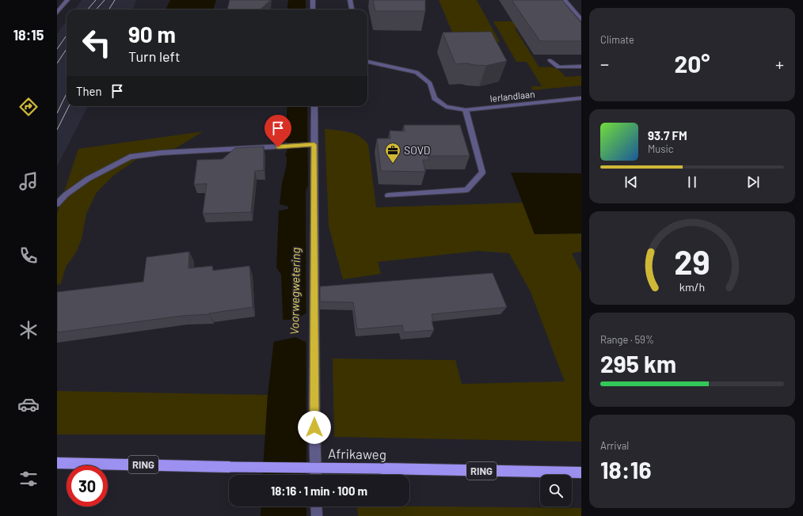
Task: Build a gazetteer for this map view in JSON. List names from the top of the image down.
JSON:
{
  "streets": {
    "main road": ["Afrikaweg", "RING"],
    "street": ["Ierlandlaan"]
  },
  "water": ["Voorwegwetering"],
  "places": {
    "office": ["SOVD"]
  },
  "page": {
    "tabs": "18:15",
    "tile": [
      "Climate",
      ["Range · 59%", "295 km"],
      ["Arrival", "18:16"]
    ],
    "turn": ["90 m", "Turn left"],
    "heat": ["−", "20°", "+"],
    "then": "Then",
    "song": ["93.7 FM", "Music"],
    "limit": "30",
    "trip": "18:16 · 1 min · 100 m",
    "gauge": ["29", "km/h"]
  }
}
